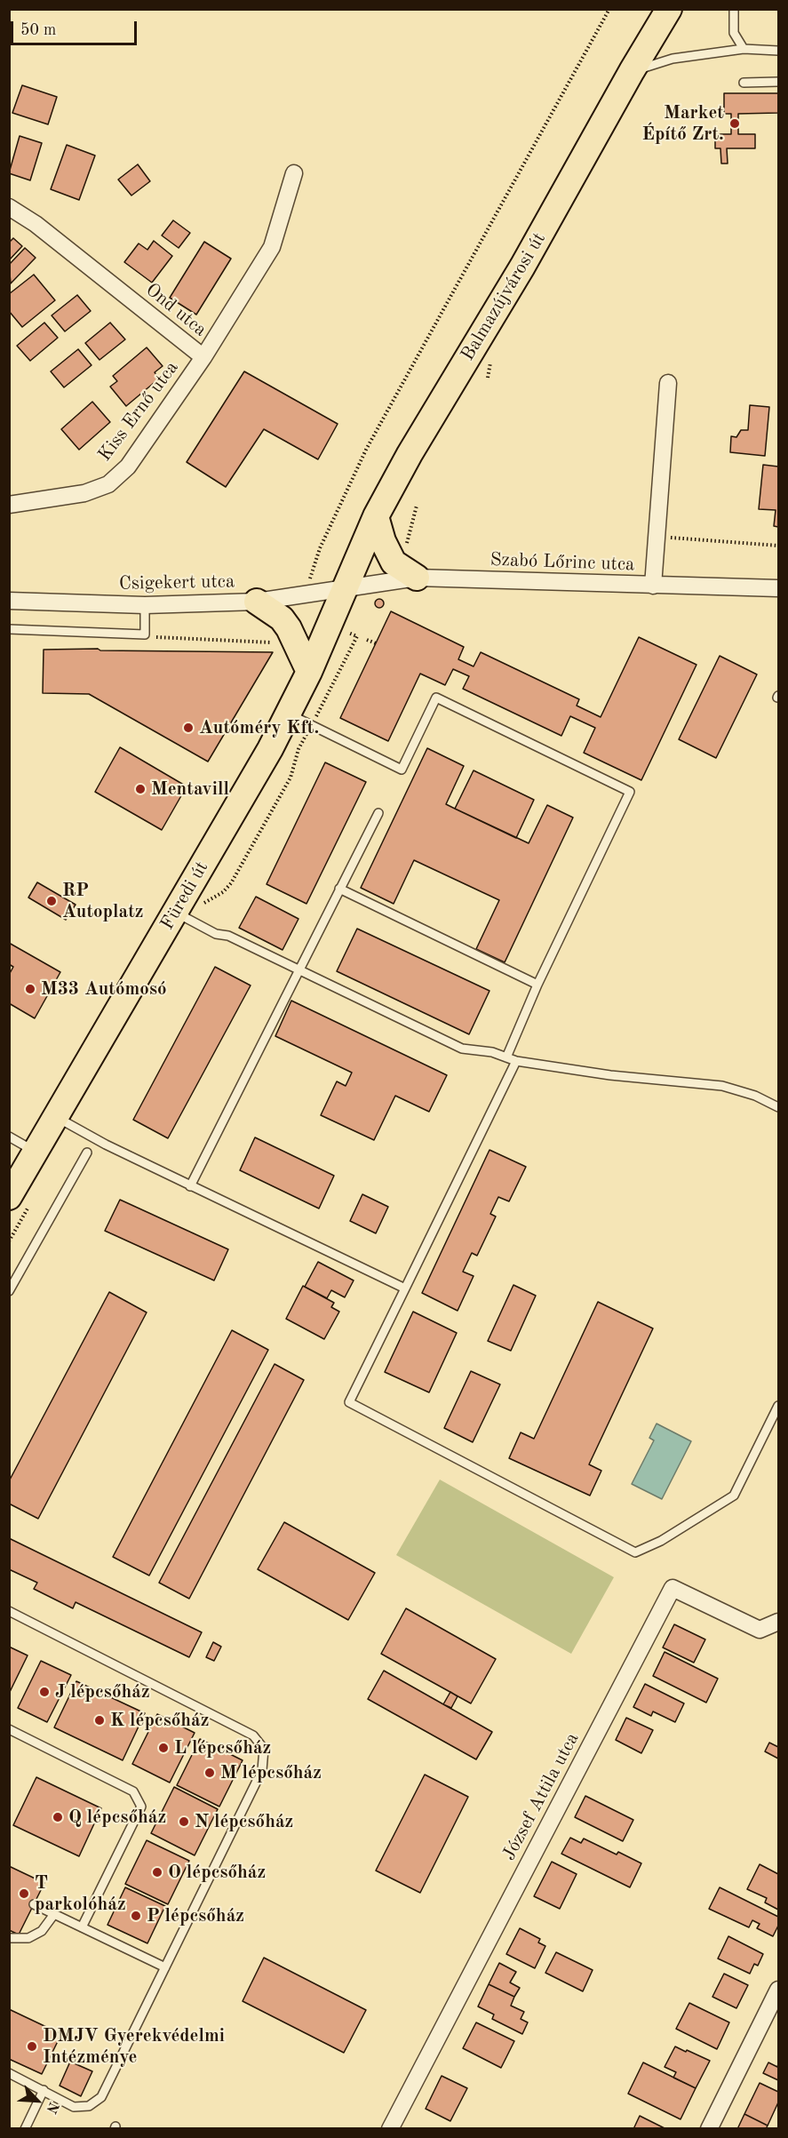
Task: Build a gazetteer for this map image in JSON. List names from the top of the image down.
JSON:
{
  "streets": {
    "main road": ["Balmazújvárosi út", "Füredi út"],
    "street": [
      "Ond utca",
      "Kiss Ernő utca",
      "Szabó Lőrinc utca",
      "Csigekert utca",
      "József Attila utca"
    ]
  },
  "crossings": [
    ["Balmazújvárosi út", "Szabó Lőrinc utca"],
    ["Balmazújvárosi út", "Csigekert utca"],
    ["Balmazújvárosi út", "Füredi út"],
    ["Ond utca", "Kiss Ernő utca"],
    ["Szabó Lőrinc utca", "Csigekert utca"],
    ["Szabó Lőrinc utca", "Füredi út"],
    ["Csigekert utca", "Füredi út"]
  ],
  "places": [
    "Market Építő Zrt.",
    "Autóméry Kft.",
    "Mentavill",
    "RP Autoplatz",
    "M33 Autómosó",
    "J lépcsőház",
    "K lépcsőház",
    "L lépcsőház",
    "M lépcsőház",
    "Q lépcsőház",
    "N lépcsőház",
    "O lépcsőház",
    "T parkolóház",
    "P lépcsőház",
    "DMJV Gyerekvédelmi Intézménye"
  ],
  "scale_bar": "50 m",
  "north": "bottom right"
}
